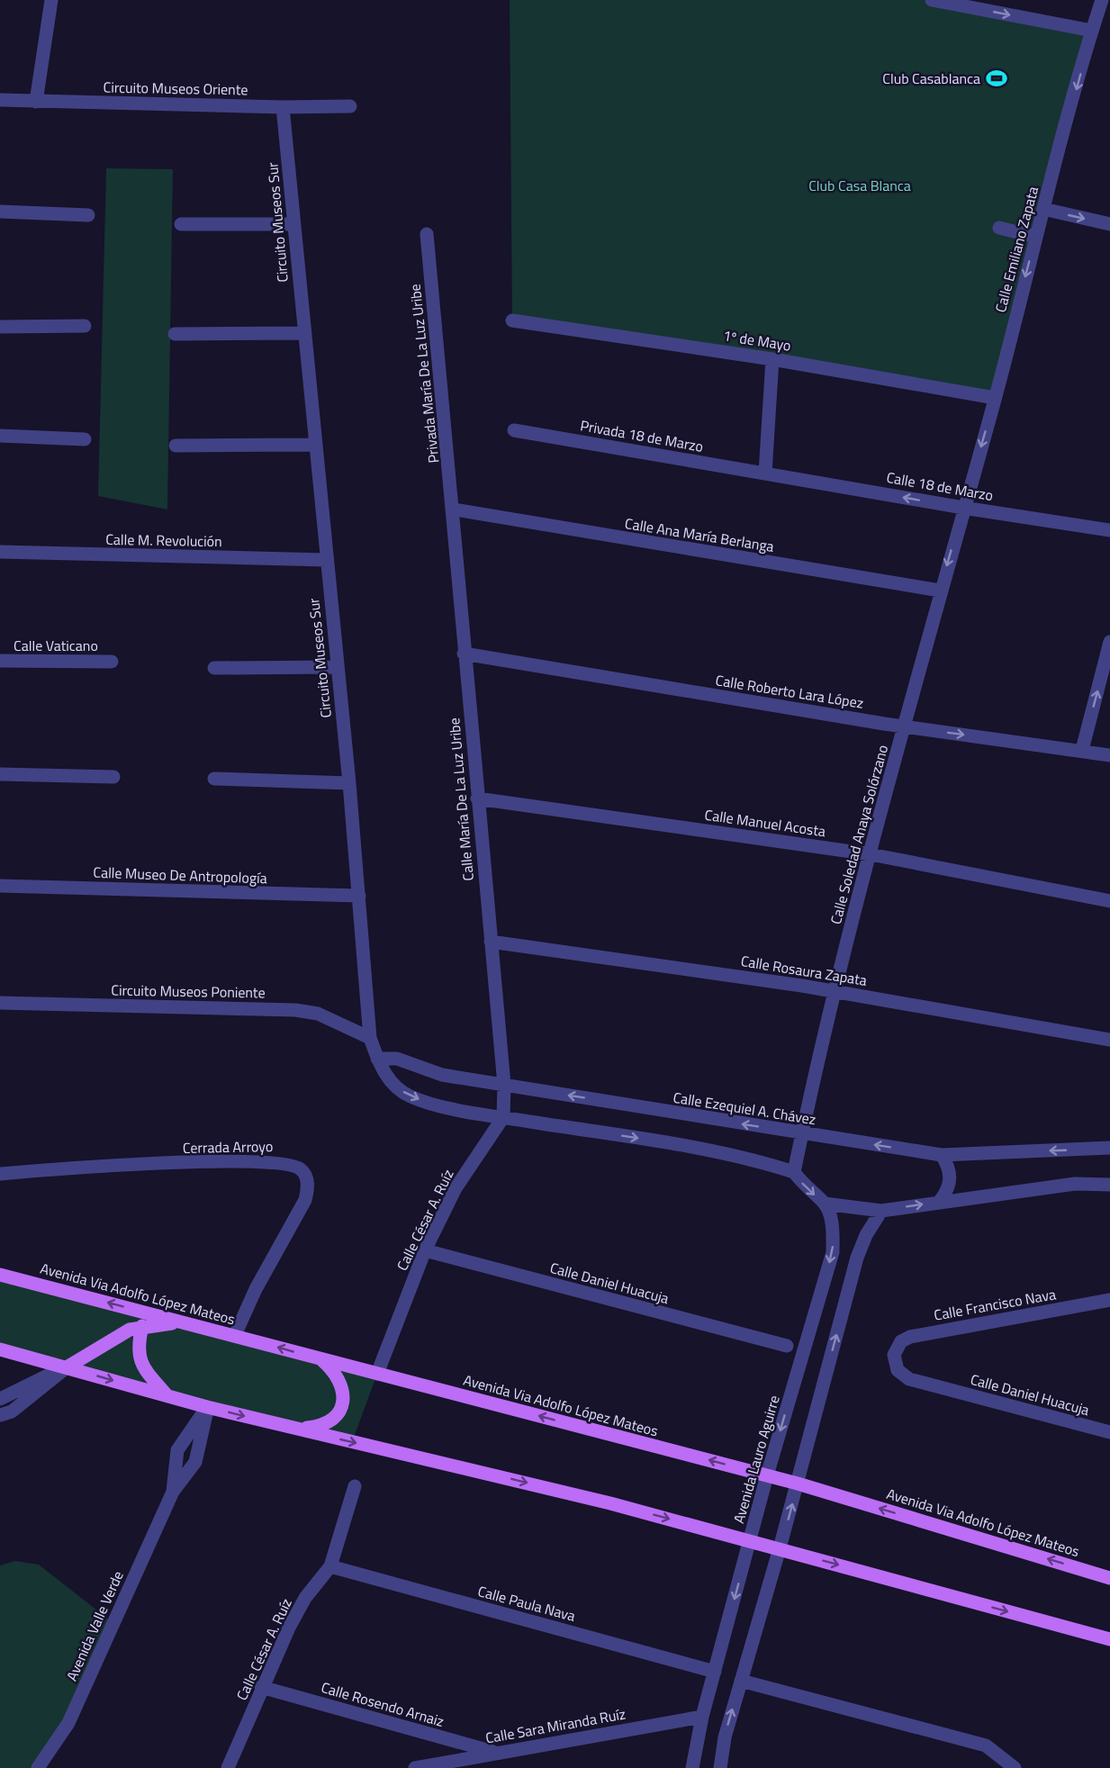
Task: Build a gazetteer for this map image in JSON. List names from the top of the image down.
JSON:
{
  "streets": {
    "main road": ["Avenida Via Adolfo López Mateos"],
    "street": [
      "Circuito Museos Oriente",
      "Circuito Museos Sur",
      "Calle Emiliano Zapata",
      "1º de Mayo",
      "Privada María De La Luz Uribe",
      "Privada 18 de Marzo",
      "Calle 18 de Marzo",
      "Calle Ana María Berlanga",
      "Calle M. Revolución",
      "Calle Vaticano",
      "Calle Roberto Lara López",
      "Calle María De La Luz Uribe",
      "Calle Manuel Acosta",
      "Calle Soledad Anaya Solórzano",
      "Calle Museo De Antropología",
      "Calle Rosaura Zapata",
      "Circuito Museos Poniente",
      "Calle Ezequiel A. Chávez",
      "Cerrada Arroyo",
      "Calle César A. Ruíz",
      "Calle Daniel Huacuja",
      "Calle Francisco Nava",
      "Avenida Lauro Aguirre",
      "Calle Paula Nava",
      "Avenida Valle Verde",
      "Calle Rosendo Arnaiz",
      "Calle Sara Miranda Ruíz"
    ]
  },
  "crossings": [
    ["Circuito Museos Oriente", "Circuito Museos Sur"],
    ["Circuito Museos Sur", "Calle M. Revolución"],
    ["Circuito Museos Sur", "Calle Museo De Antropología"],
    ["Circuito Museos Sur", "Circuito Museos Poniente"],
    ["Circuito Museos Sur", "Calle Ezequiel A. Chávez"],
    ["Circuito Museos Sur", "Calle César A. Ruíz"],
    ["Calle Emiliano Zapata", "1º de Mayo"],
    ["Calle Emiliano Zapata", "Calle 18 de Marzo"],
    ["Calle Emiliano Zapata", "Calle Soledad Anaya Solórzano"],
    ["Privada María De La Luz Uribe", "Calle Ana María Berlanga"],
    ["Privada María De La Luz Uribe", "Calle María De La Luz Uribe"],
    ["Privada 18 de Marzo", "Calle 18 de Marzo"],
    ["Calle 18 de Marzo", "Calle Soledad Anaya Solórzano"],
    ["Calle Ana María Berlanga", "Calle María De La Luz Uribe"],
    ["Calle Ana María Berlanga", "Calle Soledad Anaya Solórzano"],
    ["Calle Roberto Lara López", "Calle María De La Luz Uribe"],
    ["Calle Roberto Lara López", "Calle Soledad Anaya Solórzano"],
    ["Calle María De La Luz Uribe", "Calle Manuel Acosta"],
    ["Calle María De La Luz Uribe", "Calle Rosaura Zapata"],
    ["Calle María De La Luz Uribe", "Calle Ezequiel A. Chávez"],
    ["Calle Manuel Acosta", "Calle Soledad Anaya Solórzano"],
    ["Calle Soledad Anaya Solórzano", "Calle Rosaura Zapata"],
    ["Calle Soledad Anaya Solórzano", "Calle Ezequiel A. Chávez"],
    ["Cerrada Arroyo", "Avenida Via Adolfo López Mateos"],
    ["Calle César A. Ruíz", "Calle Daniel Huacuja"],
    ["Calle César A. Ruíz", "Avenida Via Adolfo López Mateos"],
    ["Calle César A. Ruíz", "Calle Paula Nava"],
    ["Calle César A. Ruíz", "Calle Rosendo Arnaiz"],
    ["Calle Daniel Huacuja", "Calle Francisco Nava"],
    ["Avenida Via Adolfo López Mateos", "Avenida Lauro Aguirre"],
    ["Avenida Lauro Aguirre", "Calle Paula Nava"],
    ["Avenida Lauro Aguirre", "Calle Sara Miranda Ruíz"],
    ["Calle Rosendo Arnaiz", "Calle Sara Miranda Ruíz"]
  ],
  "one_way": ["Calle Emiliano Zapata", "Calle 18 de Marzo"],
  "parks": ["Club Casa Blanca"],
  "places": {
    "sports": ["Club Casablanca"]
  }
}
